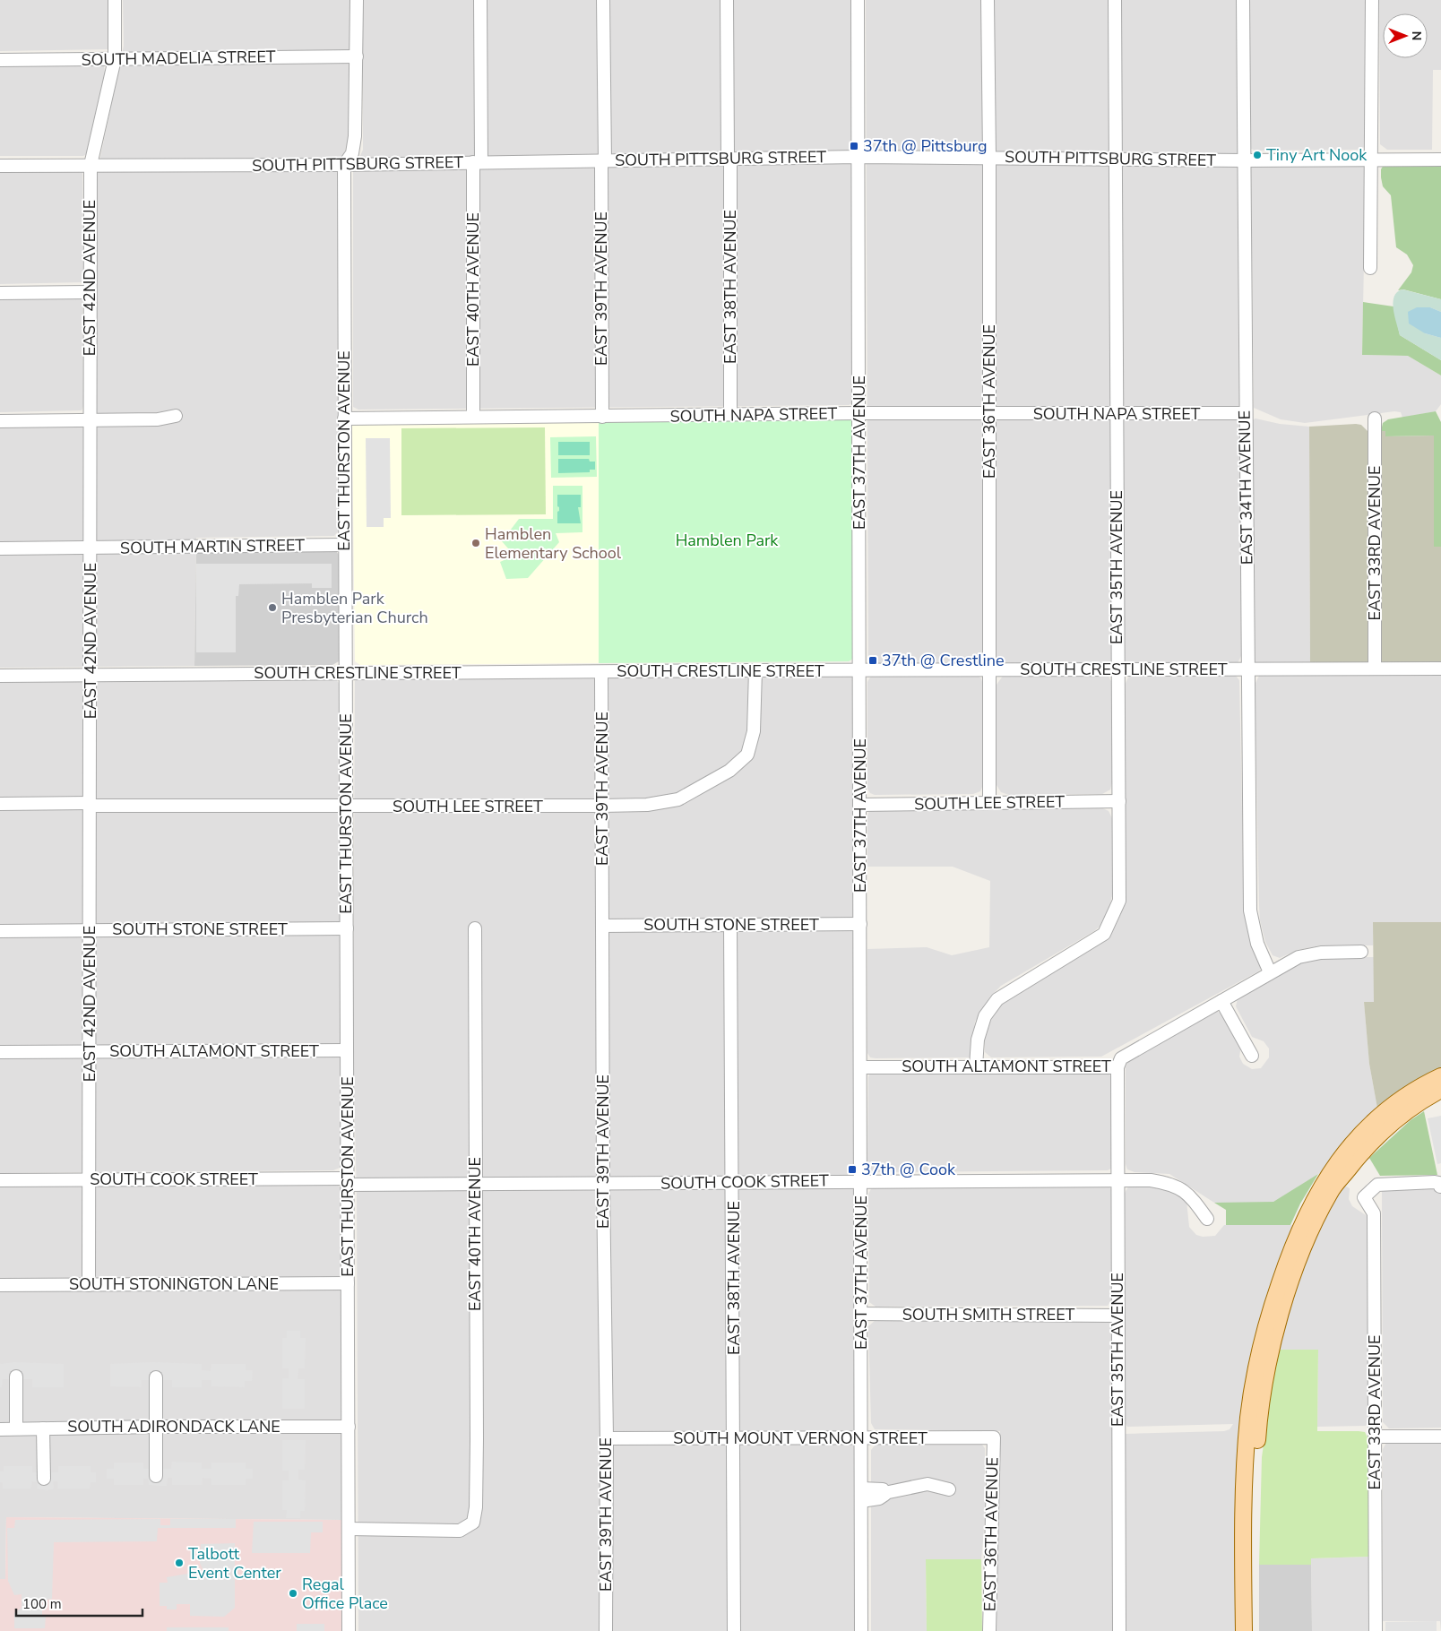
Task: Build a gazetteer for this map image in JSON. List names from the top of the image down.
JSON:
{
  "streets": {
    "street": [
      "SOUTH MADELIA STREET",
      "SOUTH PITTSBURG STREET",
      "EAST 42ND AVENUE",
      "EAST 38TH AVENUE",
      "EAST 39TH AVENUE",
      "EAST 40TH AVENUE",
      "EAST 36TH AVENUE",
      "SOUTH NAPA STREET",
      "EAST THURSTON AVENUE",
      "EAST 37TH AVENUE",
      "EAST 34TH AVENUE",
      "EAST 33RD AVENUE",
      "SOUTH MARTIN STREET",
      "EAST 35TH AVENUE",
      "SOUTH CRESTLINE STREET",
      "SOUTH LEE STREET",
      "SOUTH STONE STREET",
      "SOUTH ALTAMONT STREET",
      "SOUTH COOK STREET",
      "SOUTH STONINGTON LANE",
      "SOUTH SMITH STREET",
      "SOUTH ADIRONDACK LANE",
      "SOUTH MOUNT VERNON STREET"
    ]
  },
  "crossings": [
    ["SOUTH MADELIA STREET", "EAST 42ND AVENUE"],
    ["SOUTH MADELIA STREET", "EAST THURSTON AVENUE"],
    ["SOUTH PITTSBURG STREET", "EAST 42ND AVENUE"],
    ["SOUTH PITTSBURG STREET", "EAST 38TH AVENUE"],
    ["SOUTH PITTSBURG STREET", "EAST 39TH AVENUE"],
    ["SOUTH PITTSBURG STREET", "EAST 40TH AVENUE"],
    ["SOUTH PITTSBURG STREET", "EAST 36TH AVENUE"],
    ["SOUTH PITTSBURG STREET", "EAST THURSTON AVENUE"],
    ["SOUTH PITTSBURG STREET", "EAST 37TH AVENUE"],
    ["SOUTH PITTSBURG STREET", "EAST 34TH AVENUE"],
    ["SOUTH PITTSBURG STREET", "EAST 35TH AVENUE"],
    ["EAST 42ND AVENUE", "SOUTH MARTIN STREET"],
    ["EAST 42ND AVENUE", "SOUTH CRESTLINE STREET"],
    ["EAST 42ND AVENUE", "SOUTH LEE STREET"],
    ["EAST 42ND AVENUE", "SOUTH STONE STREET"],
    ["EAST 42ND AVENUE", "SOUTH ALTAMONT STREET"],
    ["EAST 42ND AVENUE", "SOUTH COOK STREET"],
    ["EAST 42ND AVENUE", "SOUTH STONINGTON LANE"],
    ["EAST 38TH AVENUE", "SOUTH NAPA STREET"],
    ["EAST 38TH AVENUE", "SOUTH STONE STREET"],
    ["EAST 38TH AVENUE", "SOUTH COOK STREET"],
    ["EAST 38TH AVENUE", "SOUTH MOUNT VERNON STREET"],
    ["EAST 39TH AVENUE", "SOUTH NAPA STREET"],
    ["EAST 39TH AVENUE", "SOUTH CRESTLINE STREET"],
    ["EAST 39TH AVENUE", "SOUTH LEE STREET"],
    ["EAST 39TH AVENUE", "SOUTH STONE STREET"],
    ["EAST 39TH AVENUE", "SOUTH COOK STREET"],
    ["EAST 39TH AVENUE", "SOUTH MOUNT VERNON STREET"],
    ["EAST 40TH AVENUE", "SOUTH NAPA STREET"],
    ["EAST 40TH AVENUE", "EAST THURSTON AVENUE"],
    ["EAST 40TH AVENUE", "SOUTH COOK STREET"],
    ["EAST 36TH AVENUE", "SOUTH NAPA STREET"],
    ["EAST 36TH AVENUE", "SOUTH CRESTLINE STREET"],
    ["EAST 36TH AVENUE", "SOUTH LEE STREET"],
    ["EAST 36TH AVENUE", "SOUTH MOUNT VERNON STREET"],
    ["SOUTH NAPA STREET", "EAST THURSTON AVENUE"],
    ["SOUTH NAPA STREET", "EAST 37TH AVENUE"],
    ["SOUTH NAPA STREET", "EAST 34TH AVENUE"],
    ["SOUTH NAPA STREET", "EAST 35TH AVENUE"],
    ["EAST THURSTON AVENUE", "SOUTH MARTIN STREET"],
    ["EAST THURSTON AVENUE", "SOUTH CRESTLINE STREET"],
    ["EAST THURSTON AVENUE", "SOUTH LEE STREET"],
    ["EAST THURSTON AVENUE", "SOUTH STONE STREET"],
    ["EAST THURSTON AVENUE", "SOUTH ALTAMONT STREET"],
    ["EAST THURSTON AVENUE", "SOUTH COOK STREET"],
    ["EAST THURSTON AVENUE", "SOUTH STONINGTON LANE"],
    ["EAST THURSTON AVENUE", "SOUTH ADIRONDACK LANE"],
    ["EAST 37TH AVENUE", "SOUTH CRESTLINE STREET"],
    ["EAST 37TH AVENUE", "SOUTH LEE STREET"],
    ["EAST 37TH AVENUE", "SOUTH STONE STREET"],
    ["EAST 37TH AVENUE", "SOUTH ALTAMONT STREET"],
    ["EAST 37TH AVENUE", "SOUTH COOK STREET"],
    ["EAST 37TH AVENUE", "SOUTH SMITH STREET"],
    ["EAST 37TH AVENUE", "SOUTH MOUNT VERNON STREET"],
    ["EAST 34TH AVENUE", "SOUTH CRESTLINE STREET"],
    ["EAST 34TH AVENUE", "SOUTH ALTAMONT STREET"],
    ["EAST 33RD AVENUE", "SOUTH CRESTLINE STREET"],
    ["EAST 35TH AVENUE", "SOUTH CRESTLINE STREET"],
    ["EAST 35TH AVENUE", "SOUTH LEE STREET"],
    ["EAST 35TH AVENUE", "SOUTH ALTAMONT STREET"],
    ["EAST 35TH AVENUE", "SOUTH COOK STREET"],
    ["EAST 35TH AVENUE", "SOUTH SMITH STREET"],
    ["SOUTH CRESTLINE STREET", "SOUTH LEE STREET"]
  ],
  "parks": ["Hamblen Park"],
  "places": {
    "transit": ["37th @ Pittsburg", "37th @ Crestline", "37th @ Cook"],
    "other": [
      "Tiny Art Nook",
      "Hamblen Elementary School",
      "Hamblen Park Presbyterian Church",
      "Talbott Event Center",
      "Regal Office Place"
    ]
  },
  "scale_bar": "100 m",
  "north": "right"
}
